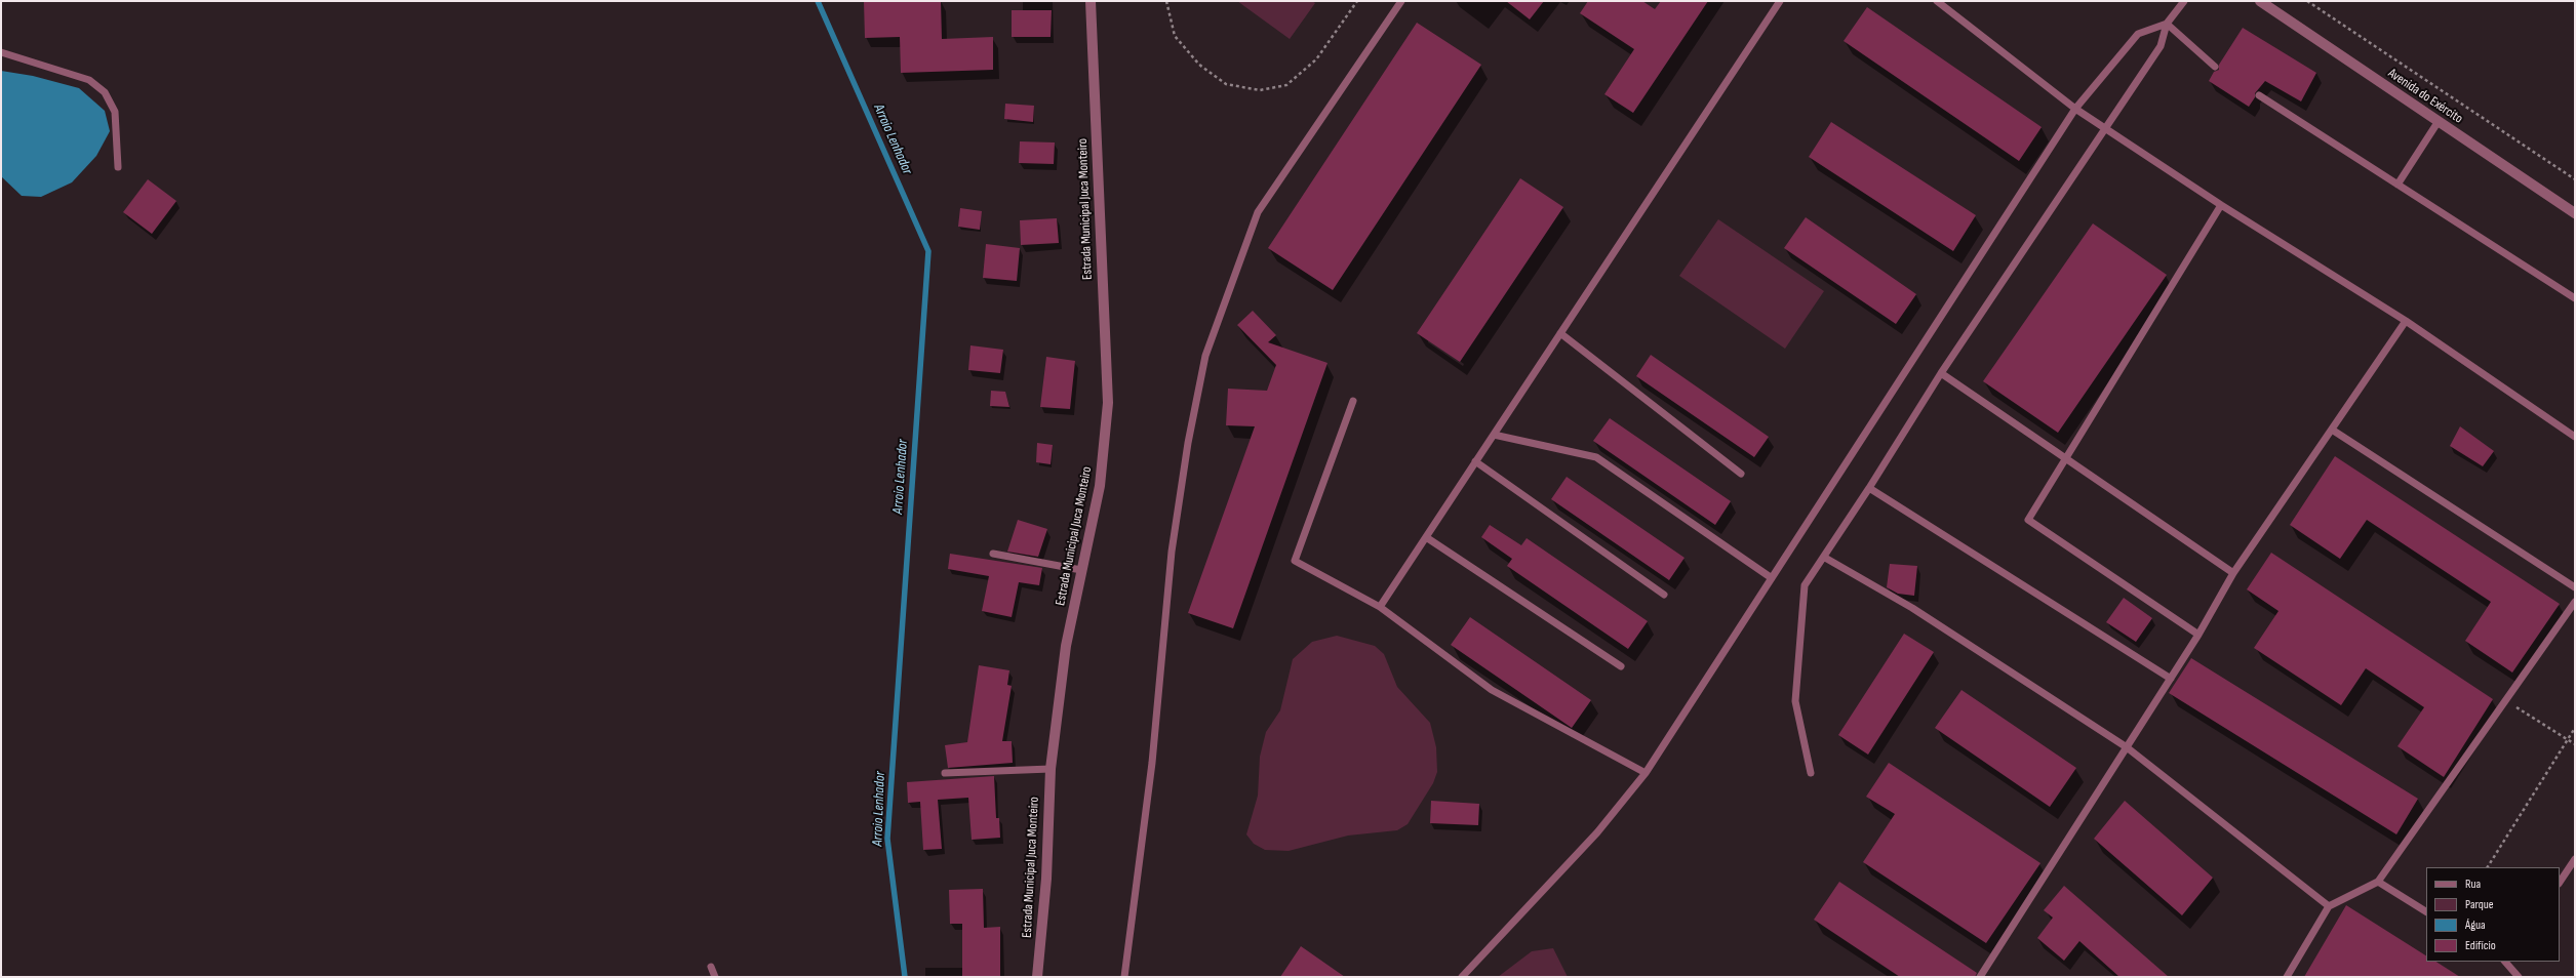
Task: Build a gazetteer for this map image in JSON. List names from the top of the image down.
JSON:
{
  "streets": {
    "street": ["Avenida do Exército", "Estrada Municipal Juca Monteiro"]
  },
  "water": ["Arroio Lenhador"],
  "legend": [
    "Rua",
    "Parque",
    "Água",
    "Edifício"
  ]
}
